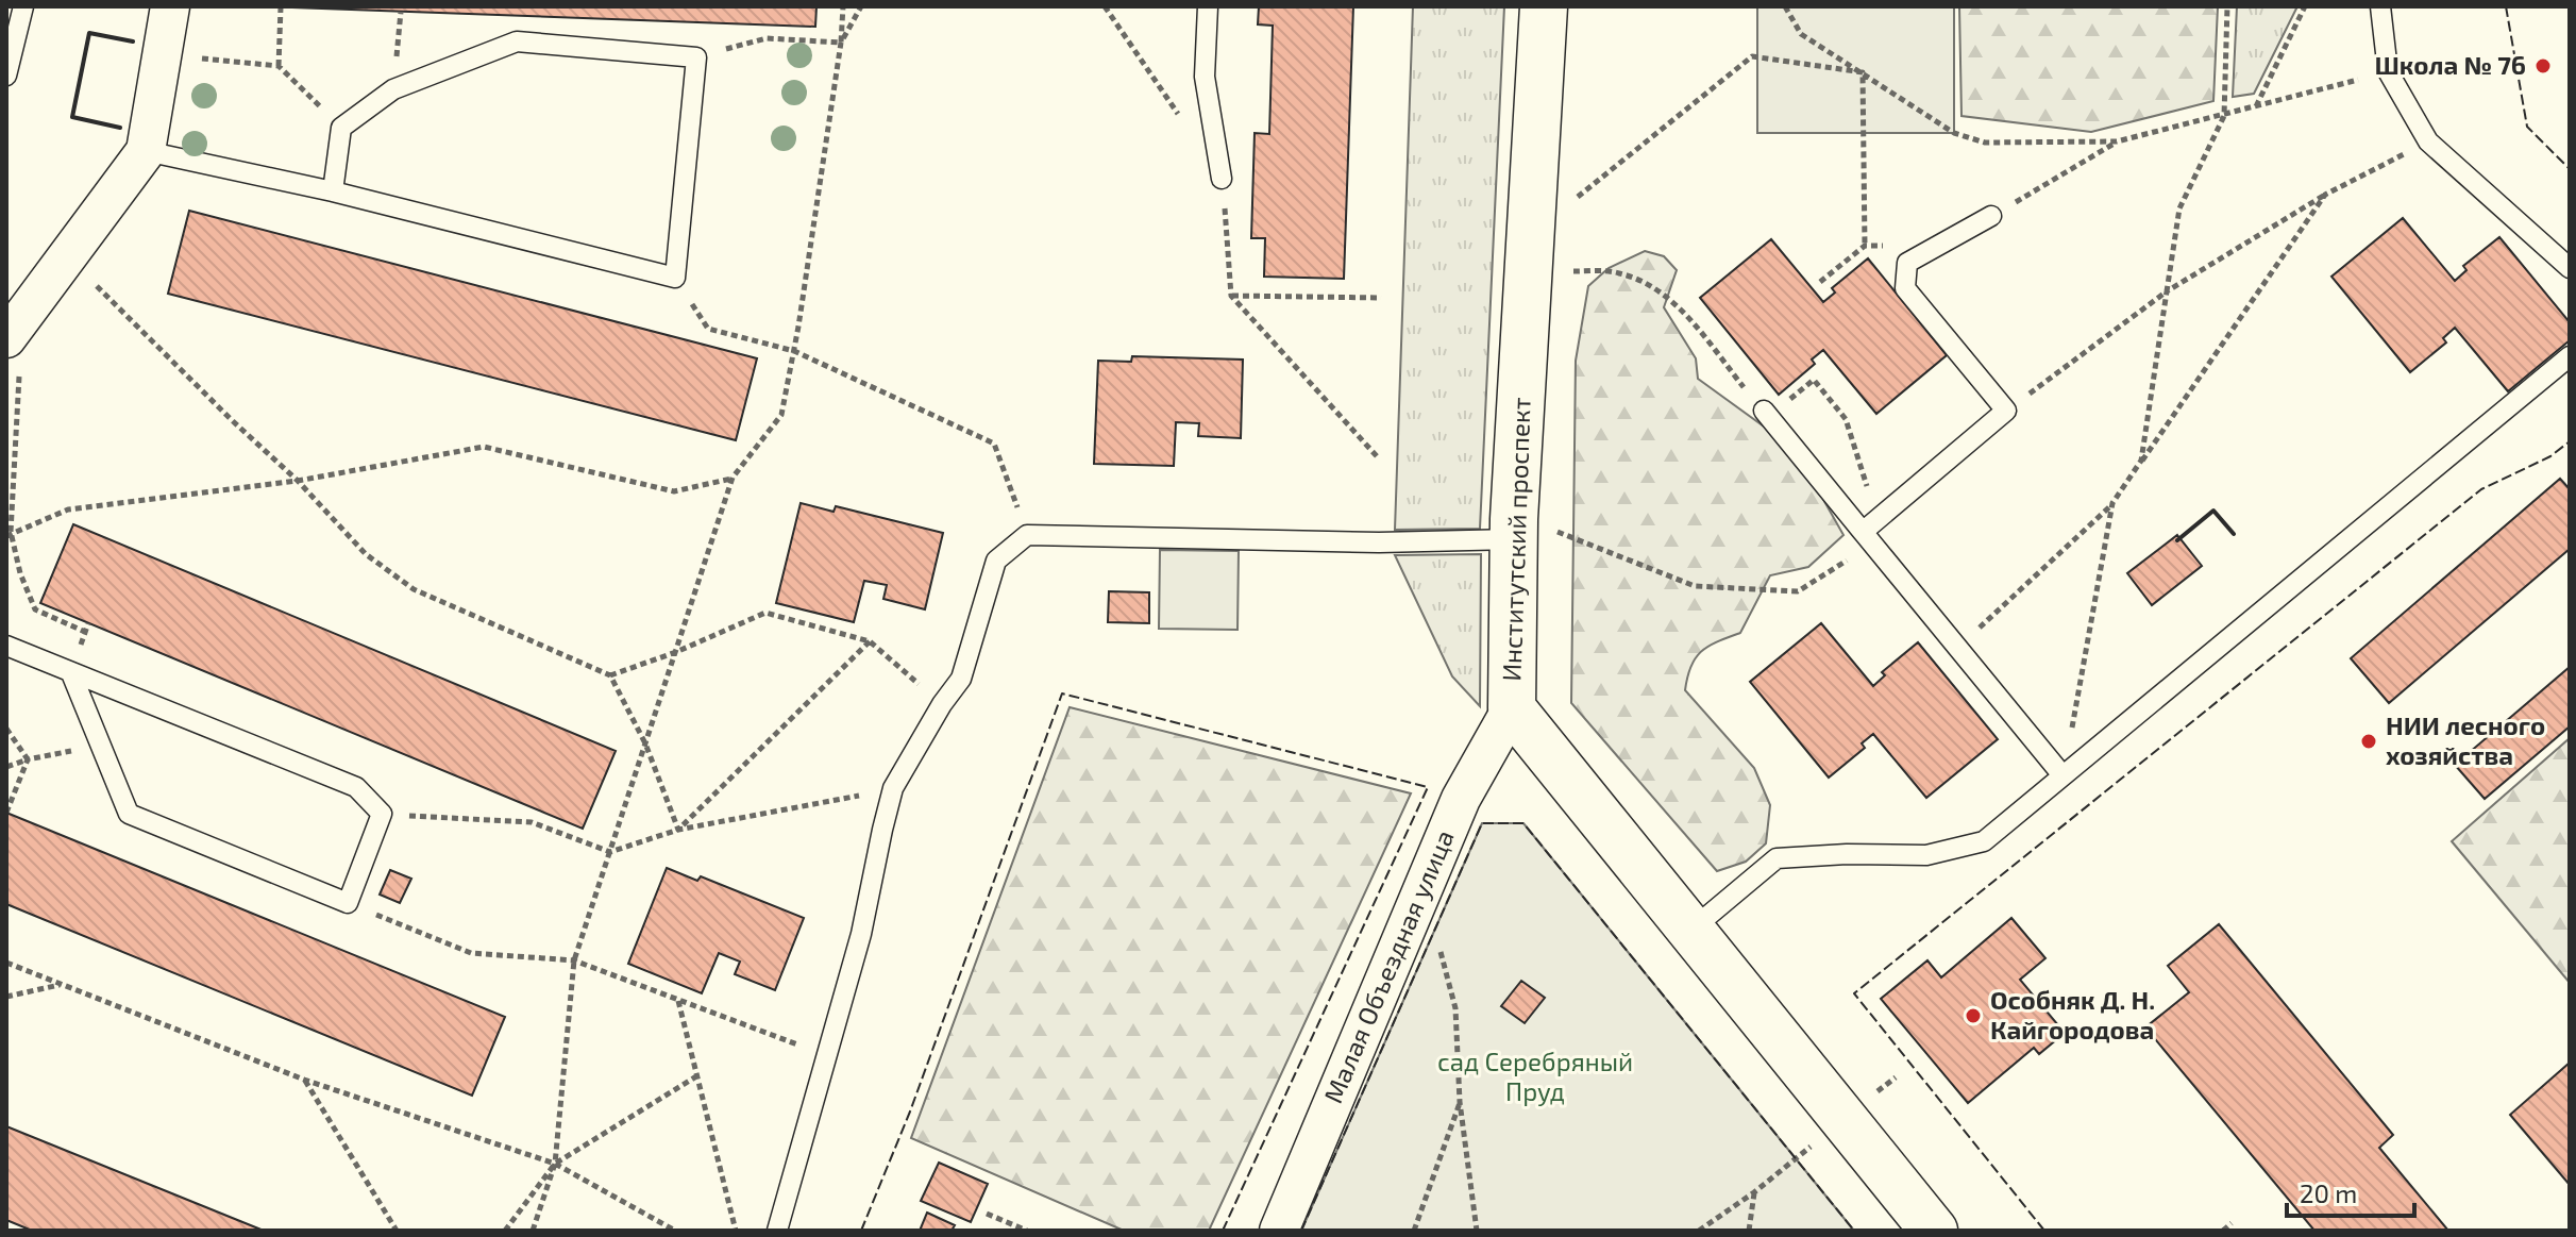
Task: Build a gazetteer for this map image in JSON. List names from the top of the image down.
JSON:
{
  "streets": {
    "street": ["Институтский проспект", "Малая Объездная улица"]
  },
  "crossings": [
    ["Институтский проспект", "Малая Объездная улица"]
  ],
  "parks": ["сад Серебряный Пруд"],
  "places": ["Школа № 76", "НИИ лесного хозяйства", "Особняк Д. Н. Кайгородова"],
  "scale_bar": "20 m"
}
